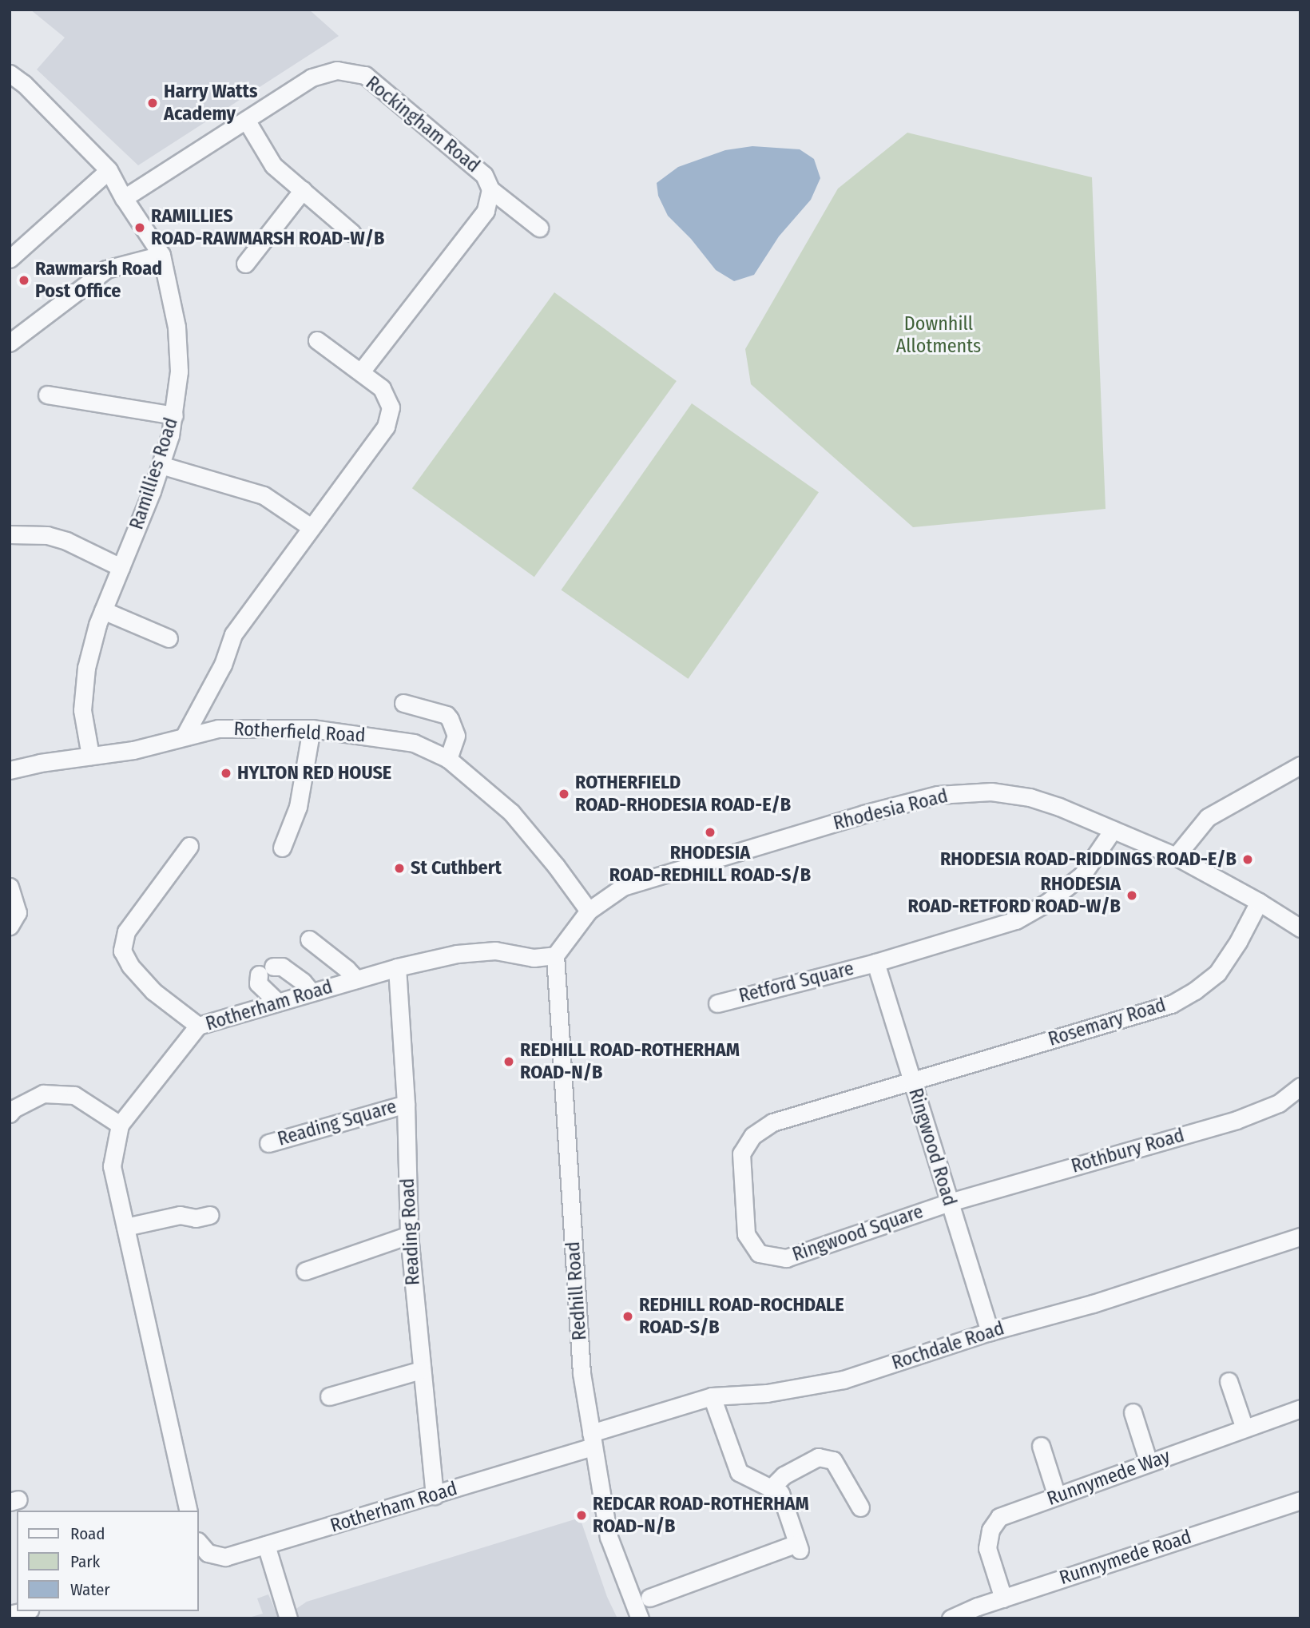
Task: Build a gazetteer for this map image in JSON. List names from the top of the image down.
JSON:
{
  "streets": {
    "street": [
      "Rockingham Road",
      "Ramillies Road",
      "Rotherfield Road",
      "Rhodesia Road",
      "Retford Square",
      "Rotherham Road",
      "Rosemary Road",
      "Reading Square",
      "Ringwood Road",
      "Rothbury Road",
      "Reading Road",
      "Ringwood Square",
      "Redhill Road",
      "Rochdale Road",
      "Runnymede Way",
      "Runnymede Road"
    ]
  },
  "crossings": [
    ["Rockingham Road", "Ramillies Road"],
    ["Ramillies Road", "Rotherfield Road"],
    ["Rotherfield Road", "Rhodesia Road"],
    ["Rhodesia Road", "Retford Square"],
    ["Rhodesia Road", "Rotherham Road"],
    ["Rhodesia Road", "Rosemary Road"],
    ["Rhodesia Road", "Redhill Road"],
    ["Retford Square", "Ringwood Road"],
    ["Rotherham Road", "Reading Road"],
    ["Rotherham Road", "Redhill Road"],
    ["Rotherham Road", "Rochdale Road"],
    ["Rosemary Road", "Ringwood Road"],
    ["Rosemary Road", "Ringwood Square"],
    ["Reading Square", "Reading Road"],
    ["Ringwood Road", "Rothbury Road"],
    ["Ringwood Road", "Ringwood Square"],
    ["Ringwood Road", "Rochdale Road"],
    ["Rothbury Road", "Ringwood Square"],
    ["Redhill Road", "Rochdale Road"],
    ["Runnymede Way", "Runnymede Road"]
  ],
  "parks": ["Downhill Allotments"],
  "places": [
    "Harry Watts Academy",
    "RAMILLIES ROAD-RAWMARSH ROAD-W/B",
    "Rawmarsh Road Post Office",
    "HYLTON RED HOUSE",
    "ROTHERFIELD ROAD-RHODESIA ROAD-E/B",
    "RHODESIA ROAD-REDHILL ROAD-S/B",
    "RHODESIA ROAD-RIDDINGS ROAD-E/B",
    "St Cuthbert",
    "RHODESIA ROAD-RETFORD ROAD-W/B",
    "REDHILL ROAD-ROTHERHAM ROAD-N/B",
    "REDHILL ROAD-ROCHDALE ROAD-S/B",
    "REDCAR ROAD-ROTHERHAM ROAD-N/B"
  ],
  "legend": ["Road", "Park", "Water"]
}
